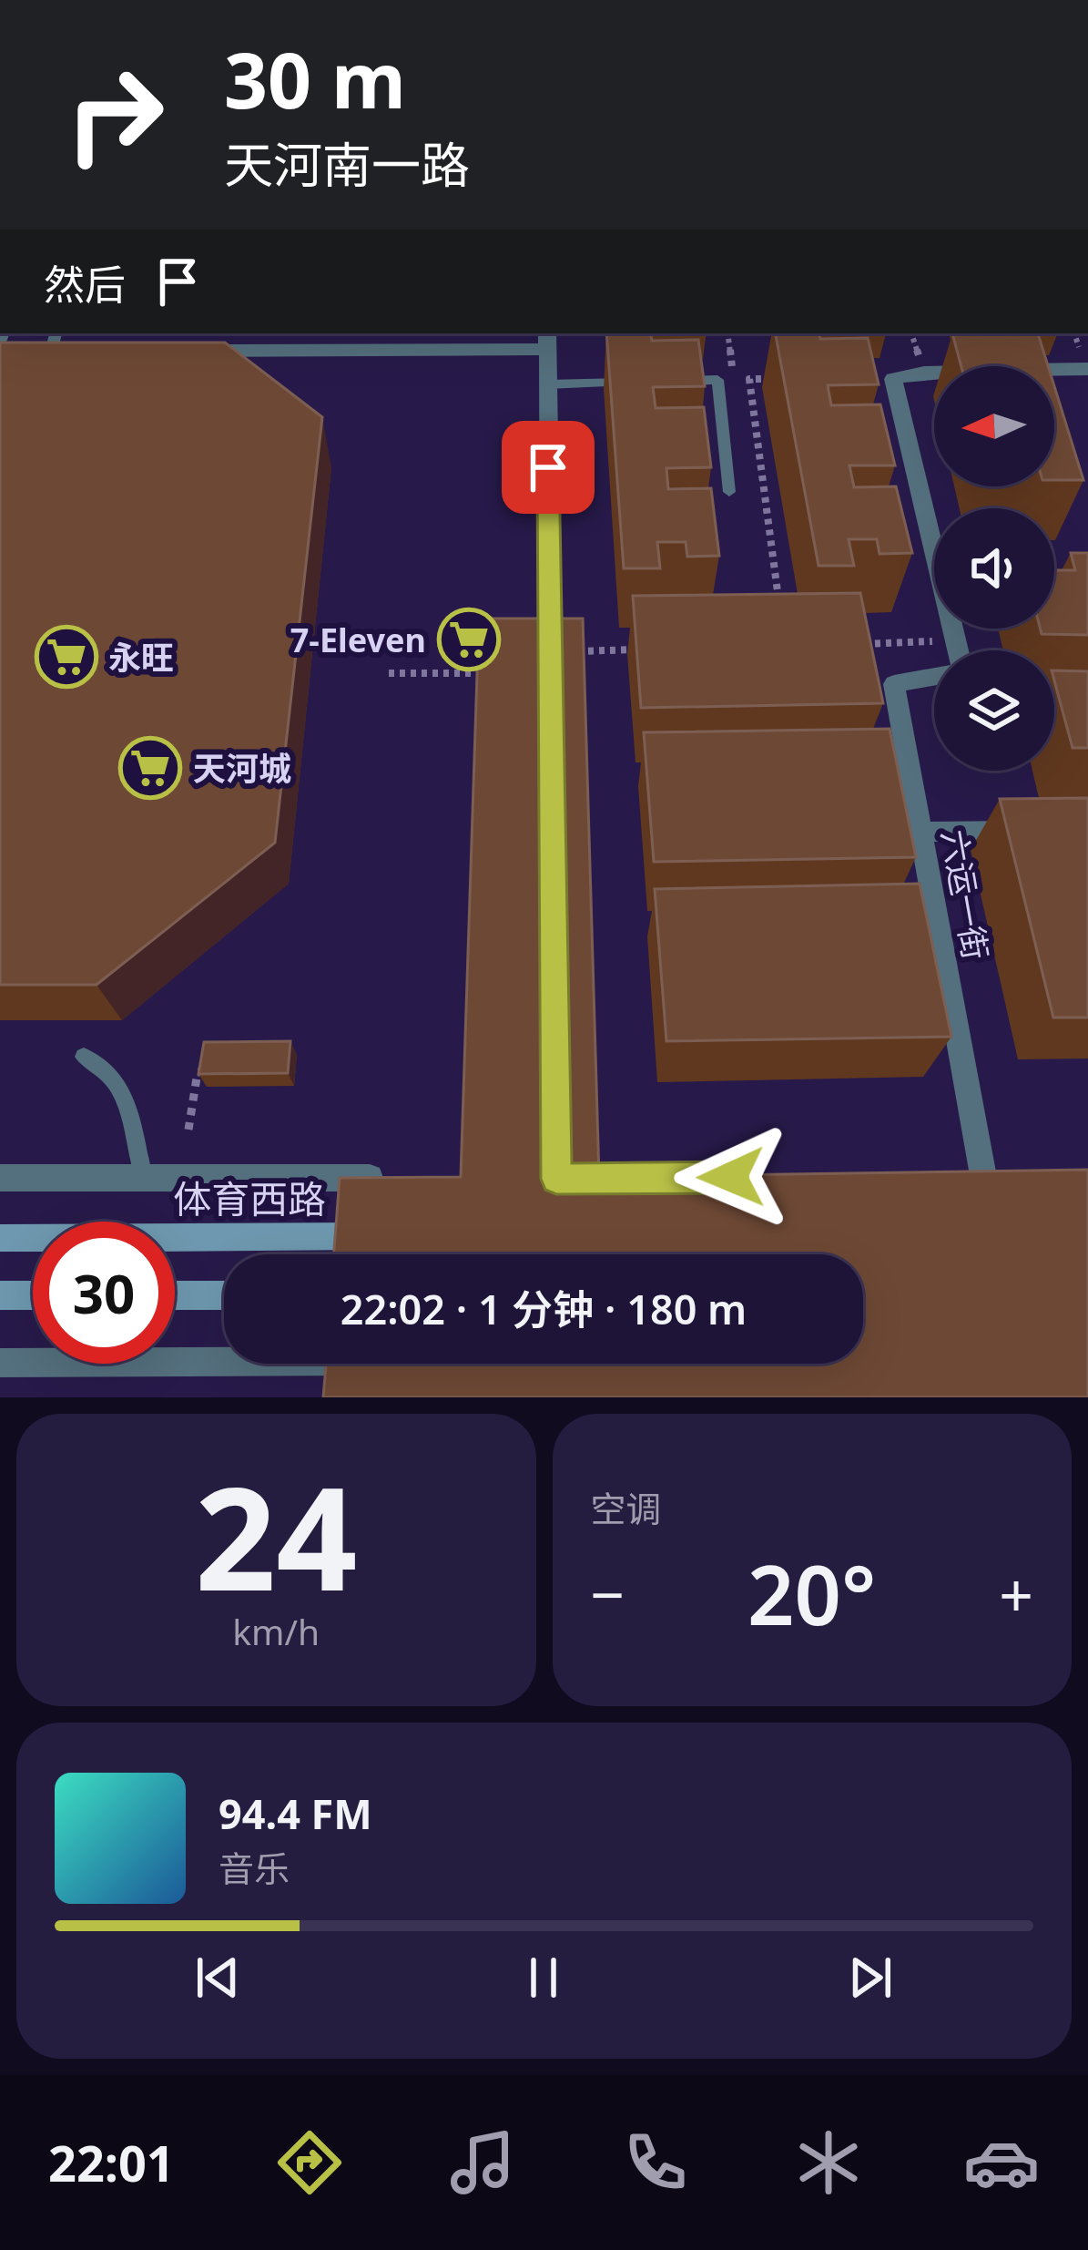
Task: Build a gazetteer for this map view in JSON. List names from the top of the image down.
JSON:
{
  "streets": {
    "main road": ["体育西路"],
    "street": ["六运一街"]
  },
  "places": {
    "supermarket": ["7-Eleven", "永旺", "天河城"]
  },
  "north": "left",
  "page": {
    "turn": ["30 m", "天河南一路"],
    "then": "然后",
    "limit": "30",
    "trip": "22:02 · 1 分钟 · 180 m",
    "tile": [
      ["24", "km/h"],
      "空调"
    ],
    "heat": ["−", "20°", "+"],
    "song": ["94.4 FM", "音乐"],
    "tabs": "22:01"
  }
}
